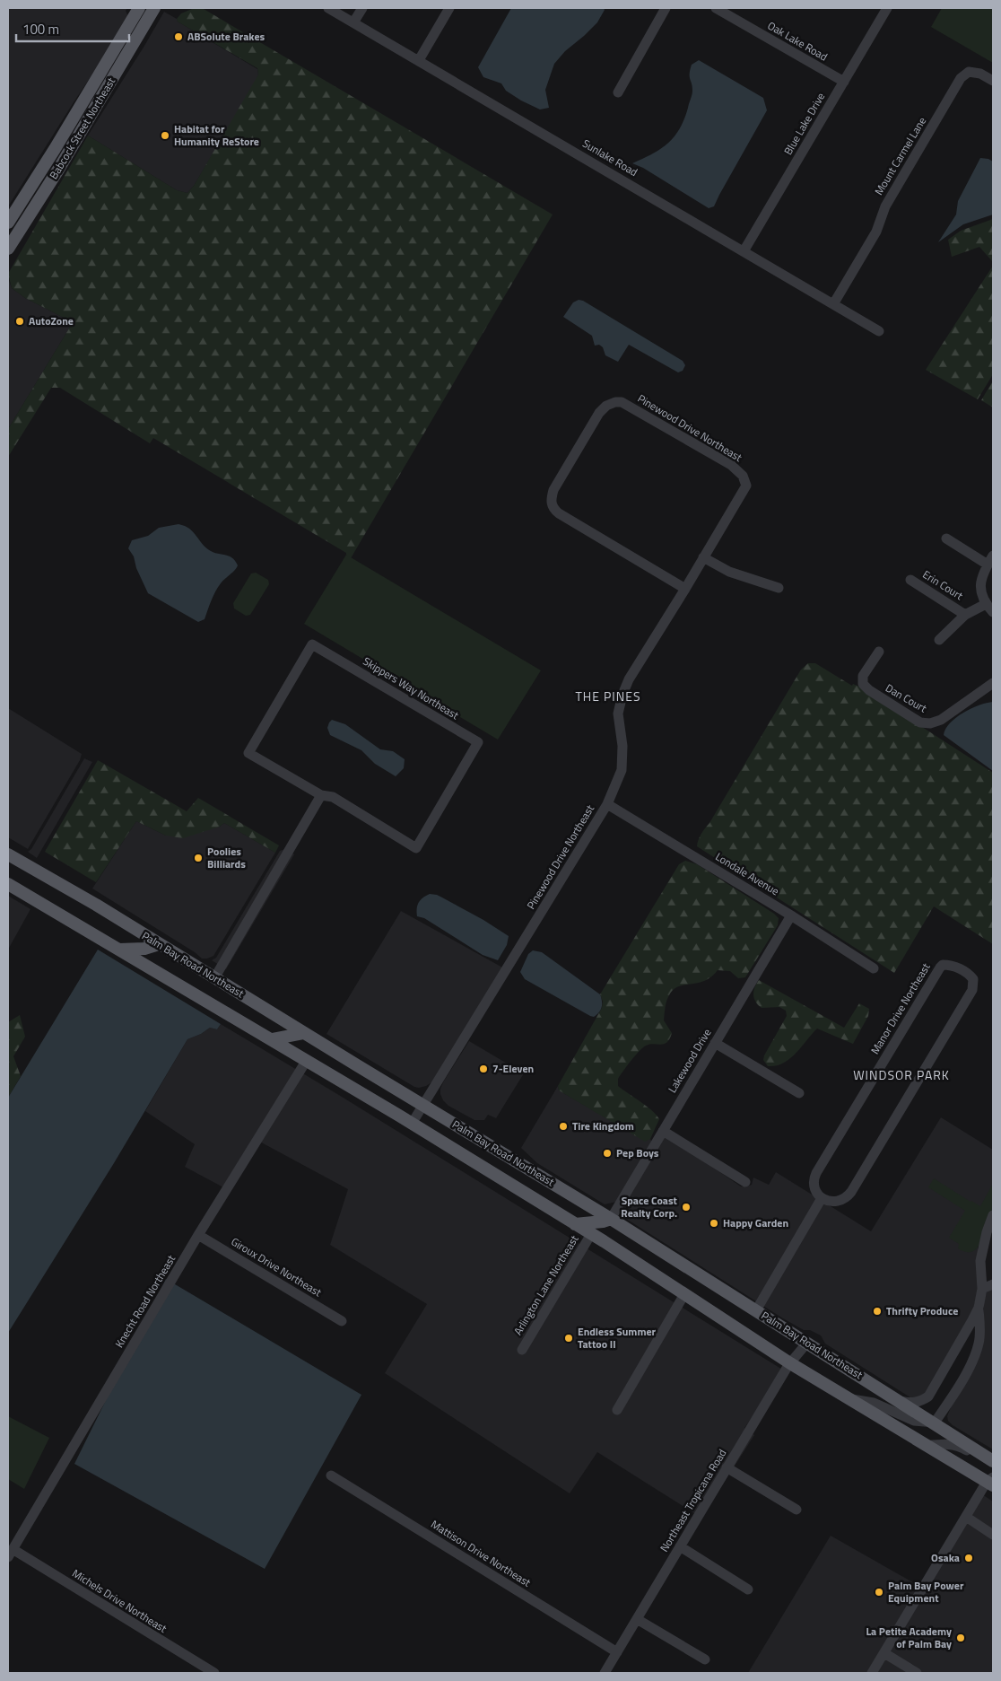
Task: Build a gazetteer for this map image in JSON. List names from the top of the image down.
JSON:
{
  "streets": {
    "main road": ["Babcock Street Northeast", "Palm Bay Road Northeast"],
    "street": [
      "Oak Lake Road",
      "Blue Lake Drive",
      "Mount Carmel Lane",
      "Sunlake Road",
      "Pinewood Drive Northeast",
      "Erin Court",
      "Skippers Way Northeast",
      "Dan Court",
      "Londale Avenue",
      "Manor Drive Northeast",
      "Lakewood Drive",
      "Giroux Drive Northeast",
      "Arlington Lane Northeast",
      "Knecht Road Northeast",
      "Northeast Tropicana Road",
      "Mattison Drive Northeast",
      "Michels Drive Northeast"
    ]
  },
  "crossings": [
    ["Oak Lake Road", "Blue Lake Drive"],
    ["Blue Lake Drive", "Sunlake Road"],
    ["Mount Carmel Lane", "Sunlake Road"],
    ["Pinewood Drive Northeast", "Londale Avenue"],
    ["Pinewood Drive Northeast", "Palm Bay Road Northeast"],
    ["Londale Avenue", "Lakewood Drive"],
    ["Palm Bay Road Northeast", "Lakewood Drive"],
    ["Palm Bay Road Northeast", "Arlington Lane Northeast"],
    ["Palm Bay Road Northeast", "Knecht Road Northeast"],
    ["Palm Bay Road Northeast", "Northeast Tropicana Road"],
    ["Giroux Drive Northeast", "Knecht Road Northeast"],
    ["Knecht Road Northeast", "Michels Drive Northeast"],
    ["Northeast Tropicana Road", "Mattison Drive Northeast"]
  ],
  "districts": ["THE PINES", "WINDSOR PARK"],
  "places": [
    "ABSolute Brakes",
    "Habitat for Humanity ReStore",
    "AutoZone",
    "Poolies Billiards",
    "7-Eleven",
    "Tire Kingdom",
    "Pep Boys",
    "Space Coast Realty Corp.",
    "Happy Garden",
    "Thrifty Produce",
    "Endless Summer Tattoo II",
    "Osaka",
    "Palm Bay Power Equipment",
    "La Petite Academy of Palm Bay"
  ],
  "scale_bar": "100 m"
}
